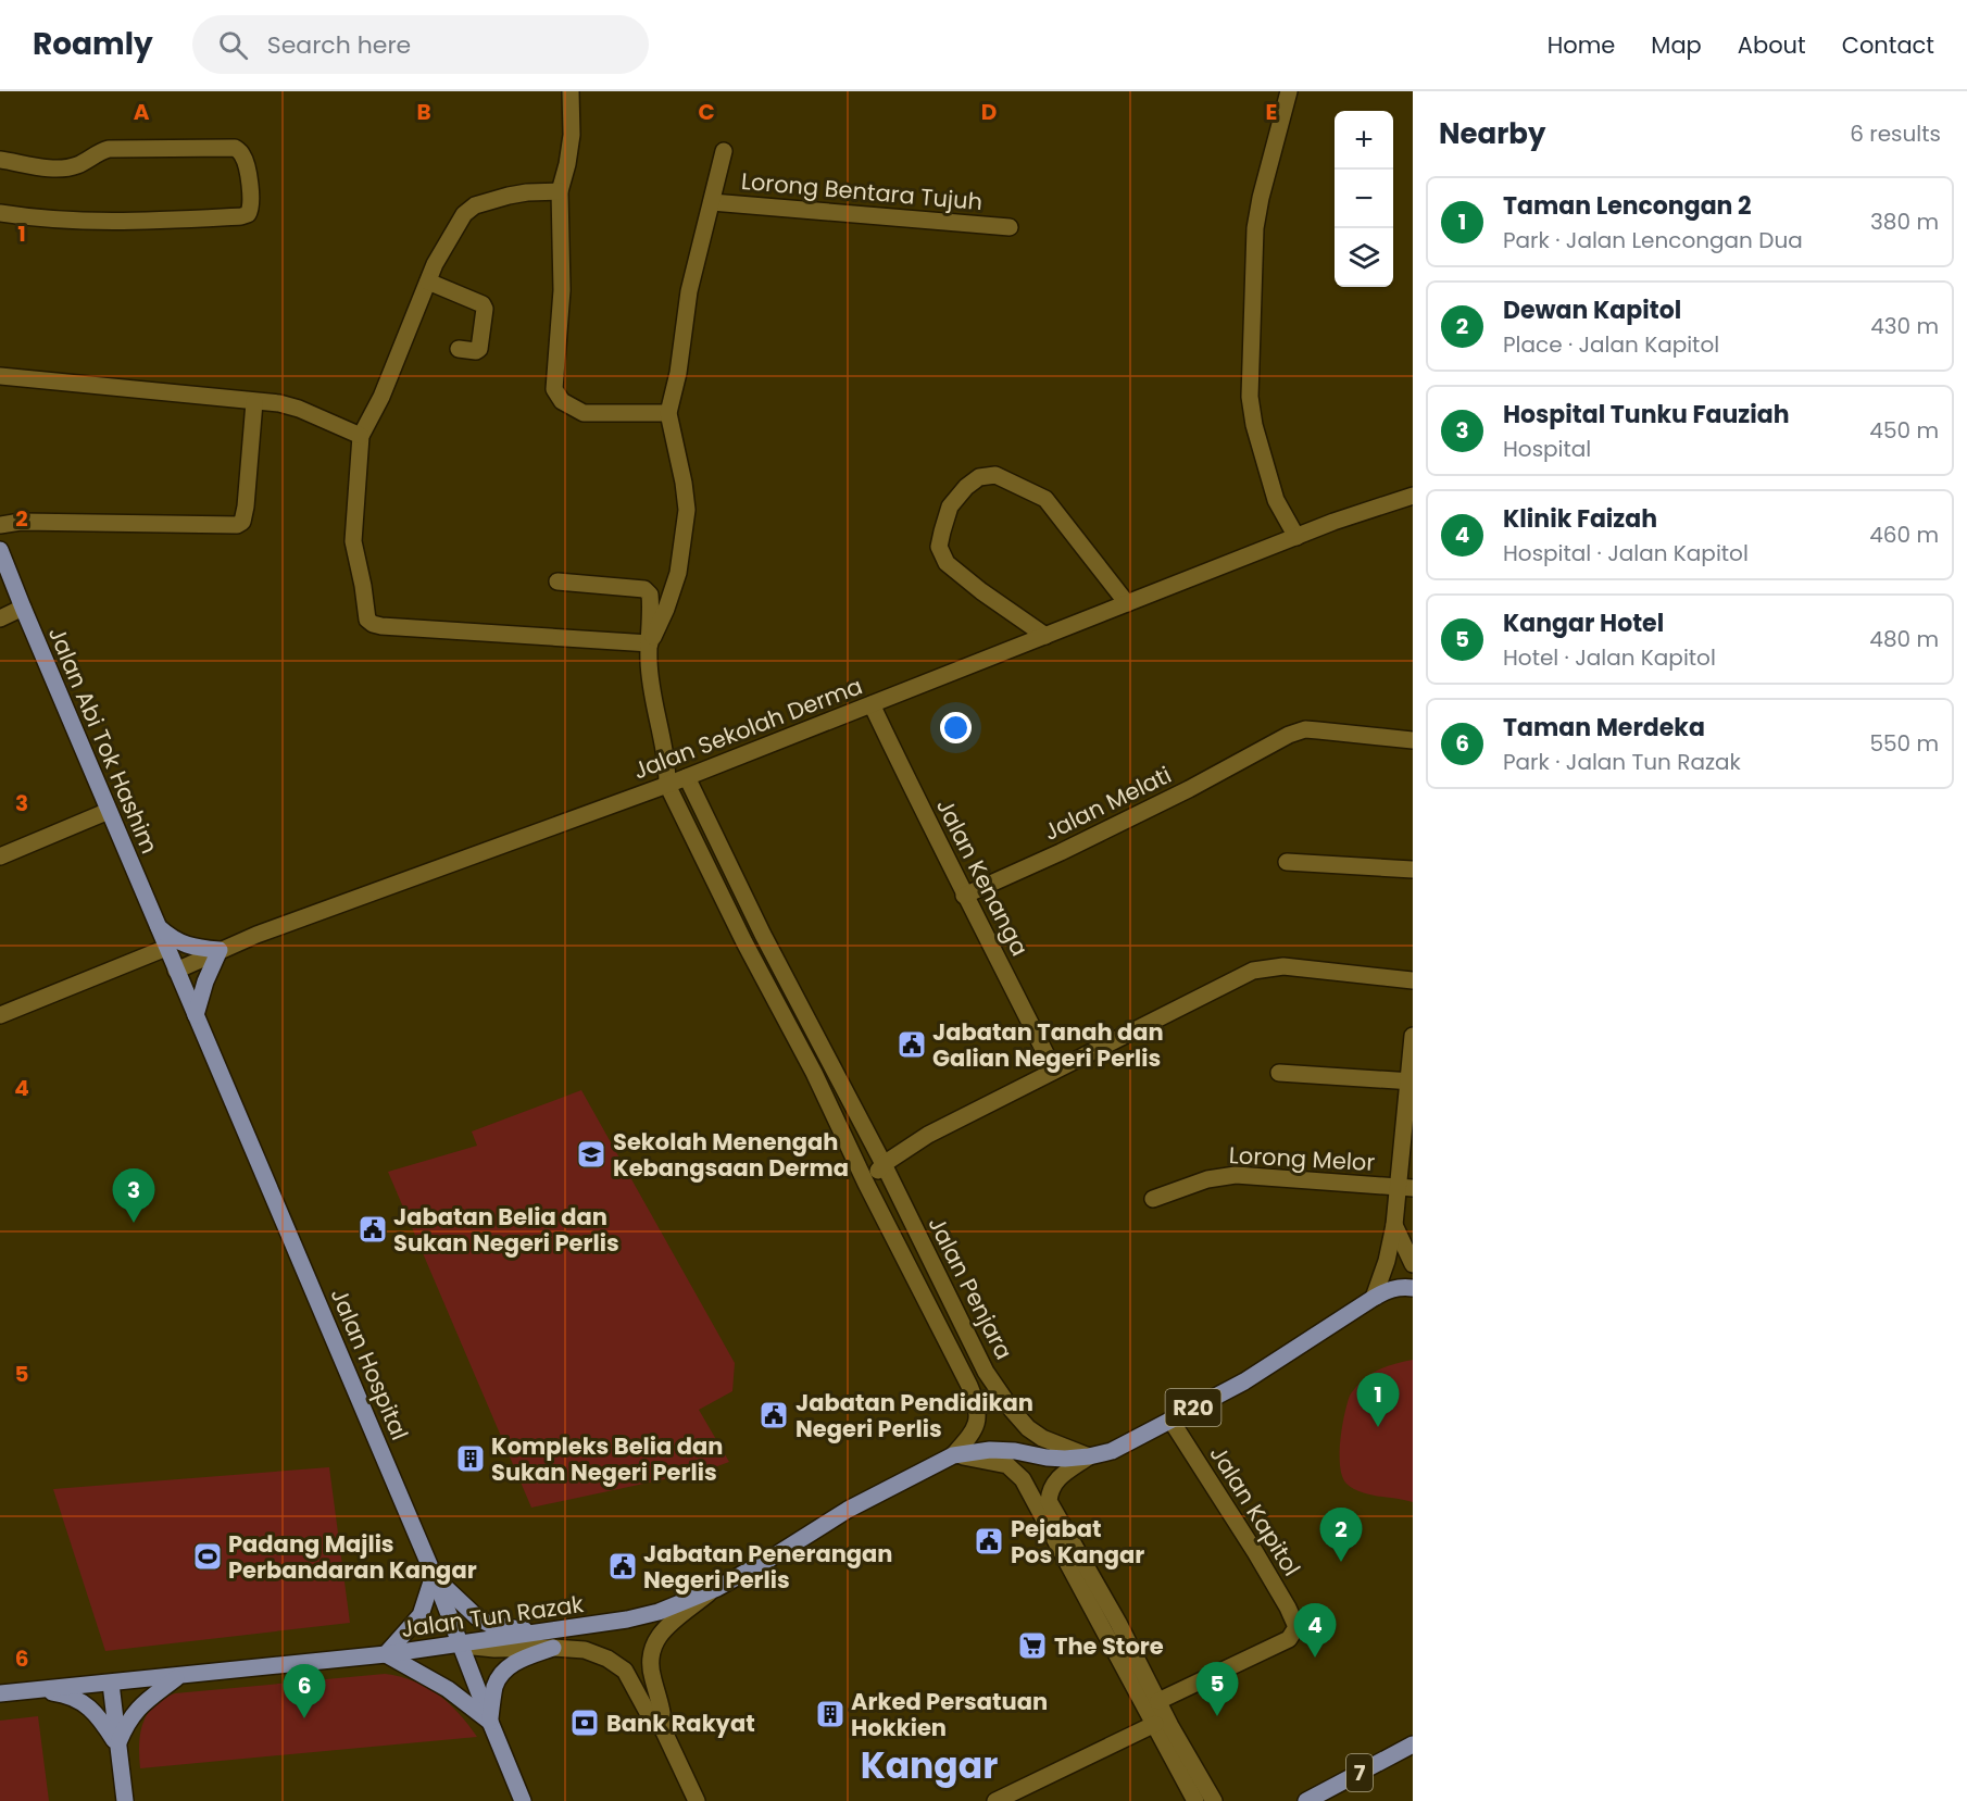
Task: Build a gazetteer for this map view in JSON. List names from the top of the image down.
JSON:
{
  "streets": {
    "main road": [
      "Jalan Abi Tok Hashim",
      "Jalan Hospital",
      "R20",
      "Jalan Tun Razak",
      "7"
    ],
    "street": [
      "Lorong Bentara Tujuh",
      "Jalan Sekolah Derma",
      "Jalan Melati",
      "Jalan Kenanga",
      "Lorong Melor",
      "Jalan Penjara",
      "Jalan Kapitol"
    ]
  },
  "crossings": [
    ["Jalan Sekolah Derma", "Jalan Kenanga"],
    ["Jalan Sekolah Derma", "Jalan Penjara"],
    ["Jalan Sekolah Derma", "Jalan Hospital"],
    ["Jalan Abi Tok Hashim", "Jalan Hospital"],
    ["Jalan Melati", "Jalan Kenanga"],
    ["Jalan Penjara", "R20"],
    ["Jalan Hospital", "Jalan Tun Razak"],
    ["R20", "Jalan Kapitol"],
    ["R20", "Jalan Tun Razak"]
  ],
  "districts": ["Kangar"],
  "places": {
    "public building": [
      "Jabatan Tanah dan Galian Negeri Perlis",
      "Jabatan Belia dan Sukan Negeri Perlis",
      "Jabatan Pendidikan Negeri Perlis",
      "Pejabat Pos Kangar",
      "Jabatan Penerangan Negeri Perlis"
    ],
    "school or university": ["Sekolah Menengah Kebangsaan Derma"],
    "building": ["Kompleks Belia dan Sukan Negeri Perlis", "Arked Persatuan Hokkien"],
    "sports": ["Padang Majlis Perbandaran Kangar"],
    "supermarket": ["The Store"],
    "bank": ["Bank Rakyat"]
  },
  "page": {
    "header": "Roamly",
    "search": "Search here",
    "nav": [
      "Home",
      "Map",
      "About",
      "Contact"
    ],
    "heading": ["Nearby", "6 results"],
    "map_buttons": ["+", "−"],
    "list": [
      {
        "mark": "1",
        "name": "Taman Lencongan 2",
        "note": "Park · Jalan Lencongan Dua",
        "value": "380 m"
      },
      {
        "mark": "2",
        "name": "Dewan Kapitol",
        "note": "Place · Jalan Kapitol",
        "value": "430 m"
      },
      {
        "mark": "3",
        "name": "Hospital Tunku Fauziah",
        "note": "Hospital",
        "value": "450 m"
      },
      {
        "mark": "4",
        "name": "Klinik Faizah",
        "note": "Hospital · Jalan Kapitol",
        "value": "460 m"
      },
      {
        "mark": "5",
        "name": "Kangar Hotel",
        "note": "Hotel · Jalan Kapitol",
        "value": "480 m"
      },
      {
        "mark": "6",
        "name": "Taman Merdeka",
        "note": "Park · Jalan Tun Razak",
        "value": "550 m"
      }
    ],
    "pins": [
      "3",
      "1",
      "2",
      "4",
      "5",
      "6"
    ]
  },
  "grid": {
    "columns": [
      "A",
      "B",
      "C",
      "D",
      "E"
    ],
    "rows": [
      "1",
      "2",
      "3",
      "4",
      "5",
      "6"
    ]
  }
}
